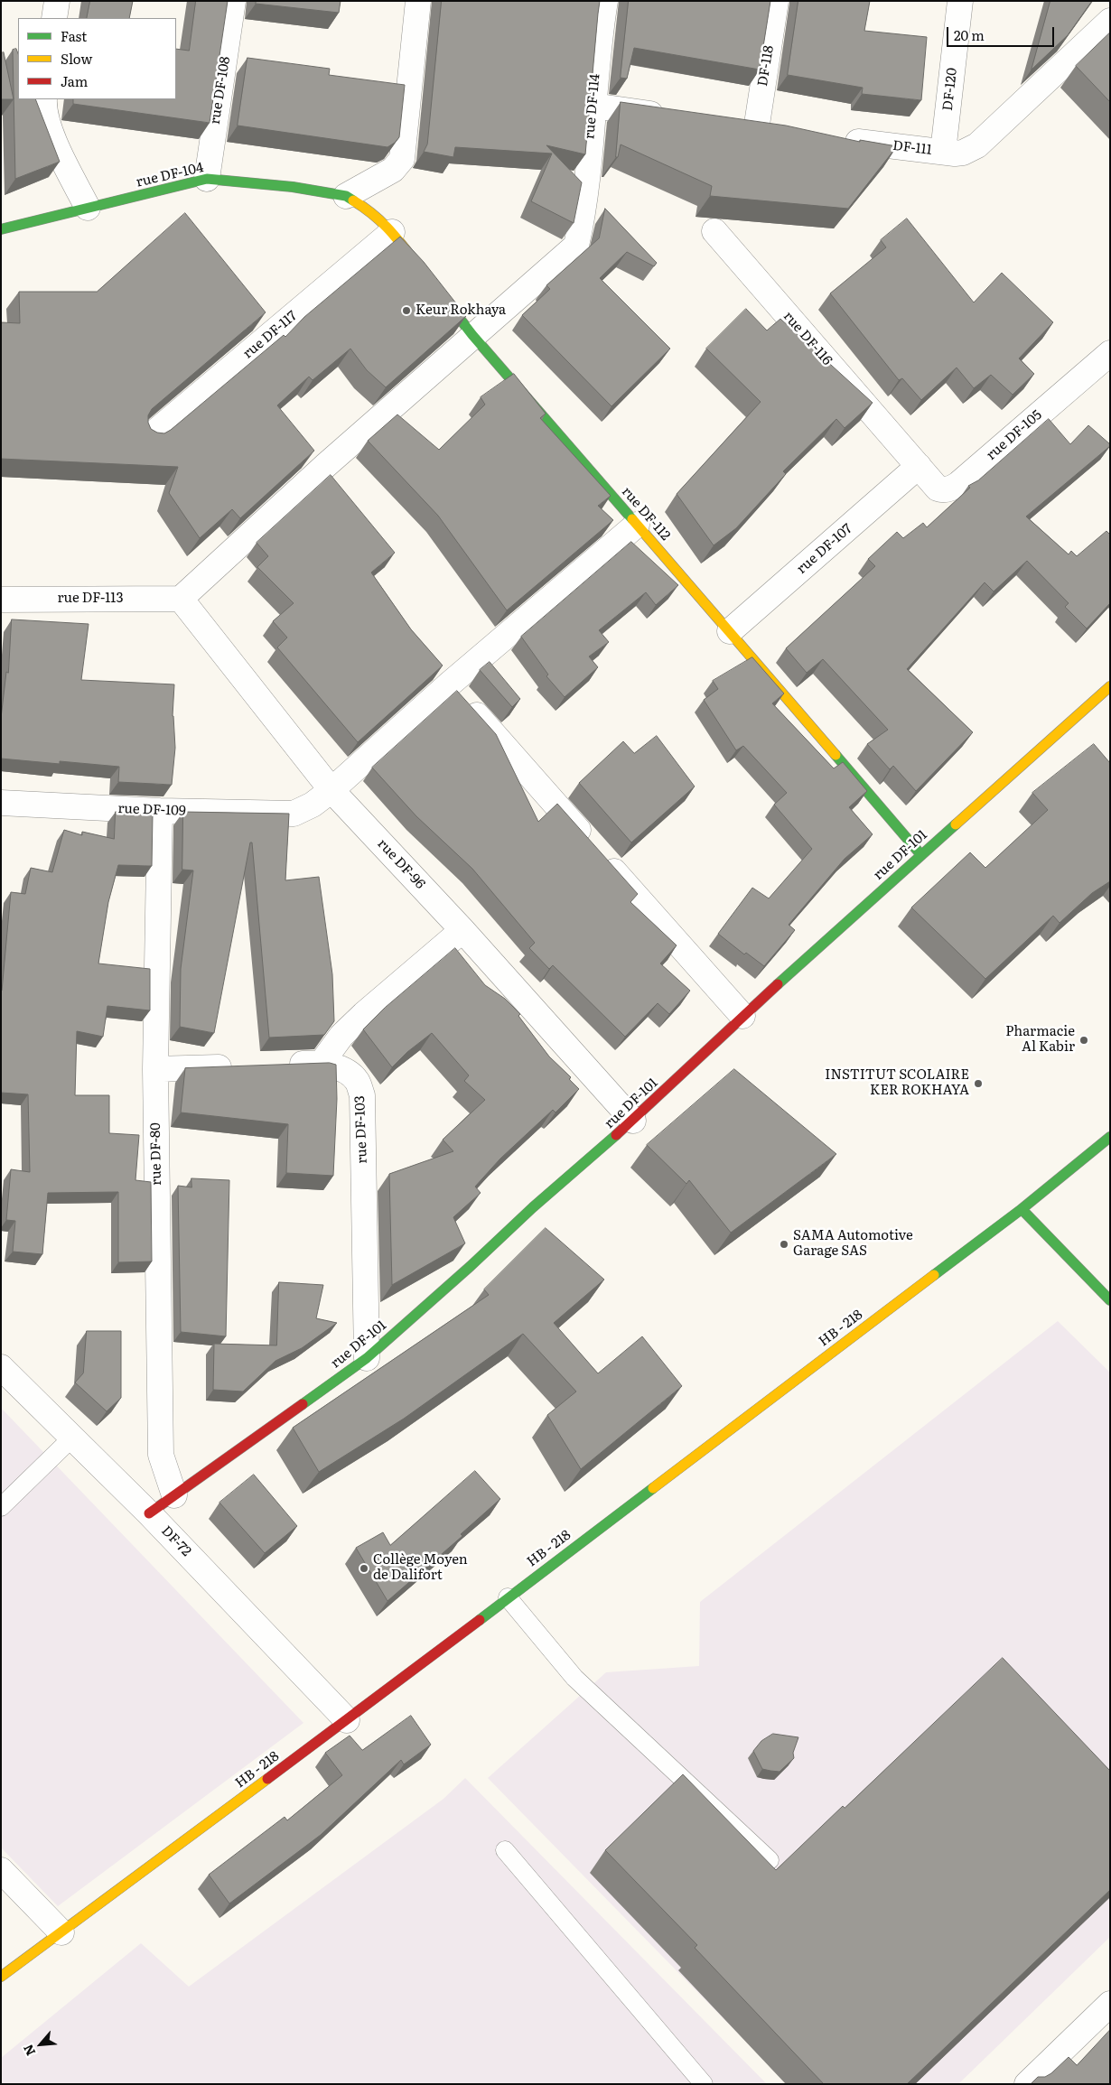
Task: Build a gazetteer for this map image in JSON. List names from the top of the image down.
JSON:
{
  "streets": {
    "street": [
      "DF-118",
      "DF-120",
      "rue DF-108",
      "rue DF-114",
      "DF-111",
      "rue DF-104",
      "rue DF-117",
      "rue DF-116",
      "rue DF-105",
      "rue DF-112",
      "rue DF-107",
      "rue DF-113",
      "rue DF-109",
      "rue DF-101",
      "rue DF-96",
      "rue DF-103",
      "rue DF-80",
      "HB - 218",
      "DF-72"
    ]
  },
  "crossings": [
    ["DF-120", "DF-111"],
    ["rue DF-108", "rue DF-104"],
    ["rue DF-114", "rue DF-112"],
    ["rue DF-114", "rue DF-113"],
    ["rue DF-114", "rue DF-96"],
    ["rue DF-116", "rue DF-105"],
    ["rue DF-116", "rue DF-107"],
    ["rue DF-105", "rue DF-107"],
    ["rue DF-112", "rue DF-107"],
    ["rue DF-112", "rue DF-101"],
    ["rue DF-113", "rue DF-96"],
    ["rue DF-109", "rue DF-96"],
    ["rue DF-109", "rue DF-80"],
    ["rue DF-101", "rue DF-96"],
    ["rue DF-101", "rue DF-103"],
    ["rue DF-101", "rue DF-80"],
    ["rue DF-101", "DF-72"],
    ["HB - 218", "DF-72"]
  ],
  "places": [
    "Keur Rokhaya",
    "Pharmacie Al Kabir",
    "INSTITUT SCOLAIRE KER ROKHAYA",
    "SAMA Automotive Garage SAS",
    "Collège Moyen de Dalifort"
  ],
  "legend": ["Fast", "Slow", "Jam"],
  "scale_bar": "20 m",
  "north": "bottom left"
}
